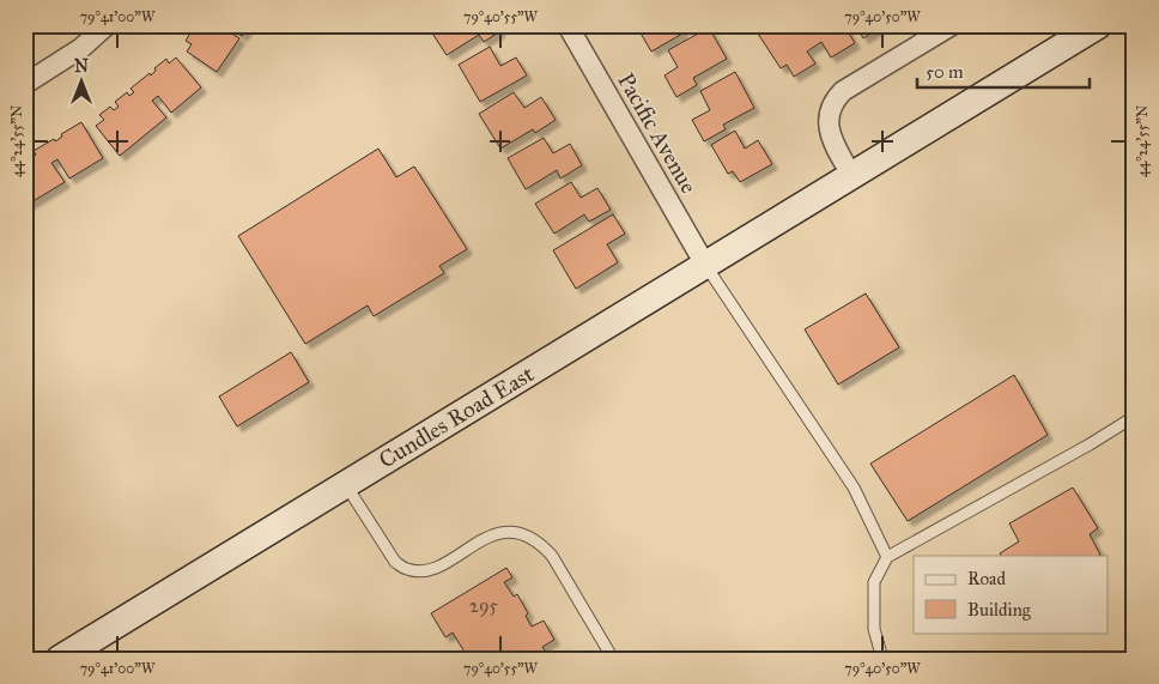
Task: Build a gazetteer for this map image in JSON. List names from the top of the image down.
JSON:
{
  "streets": {
    "main road": ["Cundles Road East"],
    "street": ["Pacific Avenue"]
  },
  "crossings": [
    ["Pacific Avenue", "Cundles Road East"]
  ],
  "house_numbers": ["295"],
  "legend": ["Road", "Building"],
  "scale_bar": "50 m",
  "north": "top",
  "coordinates": [
    "79°41'00\"W",
    "79°40'55\"W",
    "79°40'50\"W",
    "44°24'55\"N"
  ]
}
